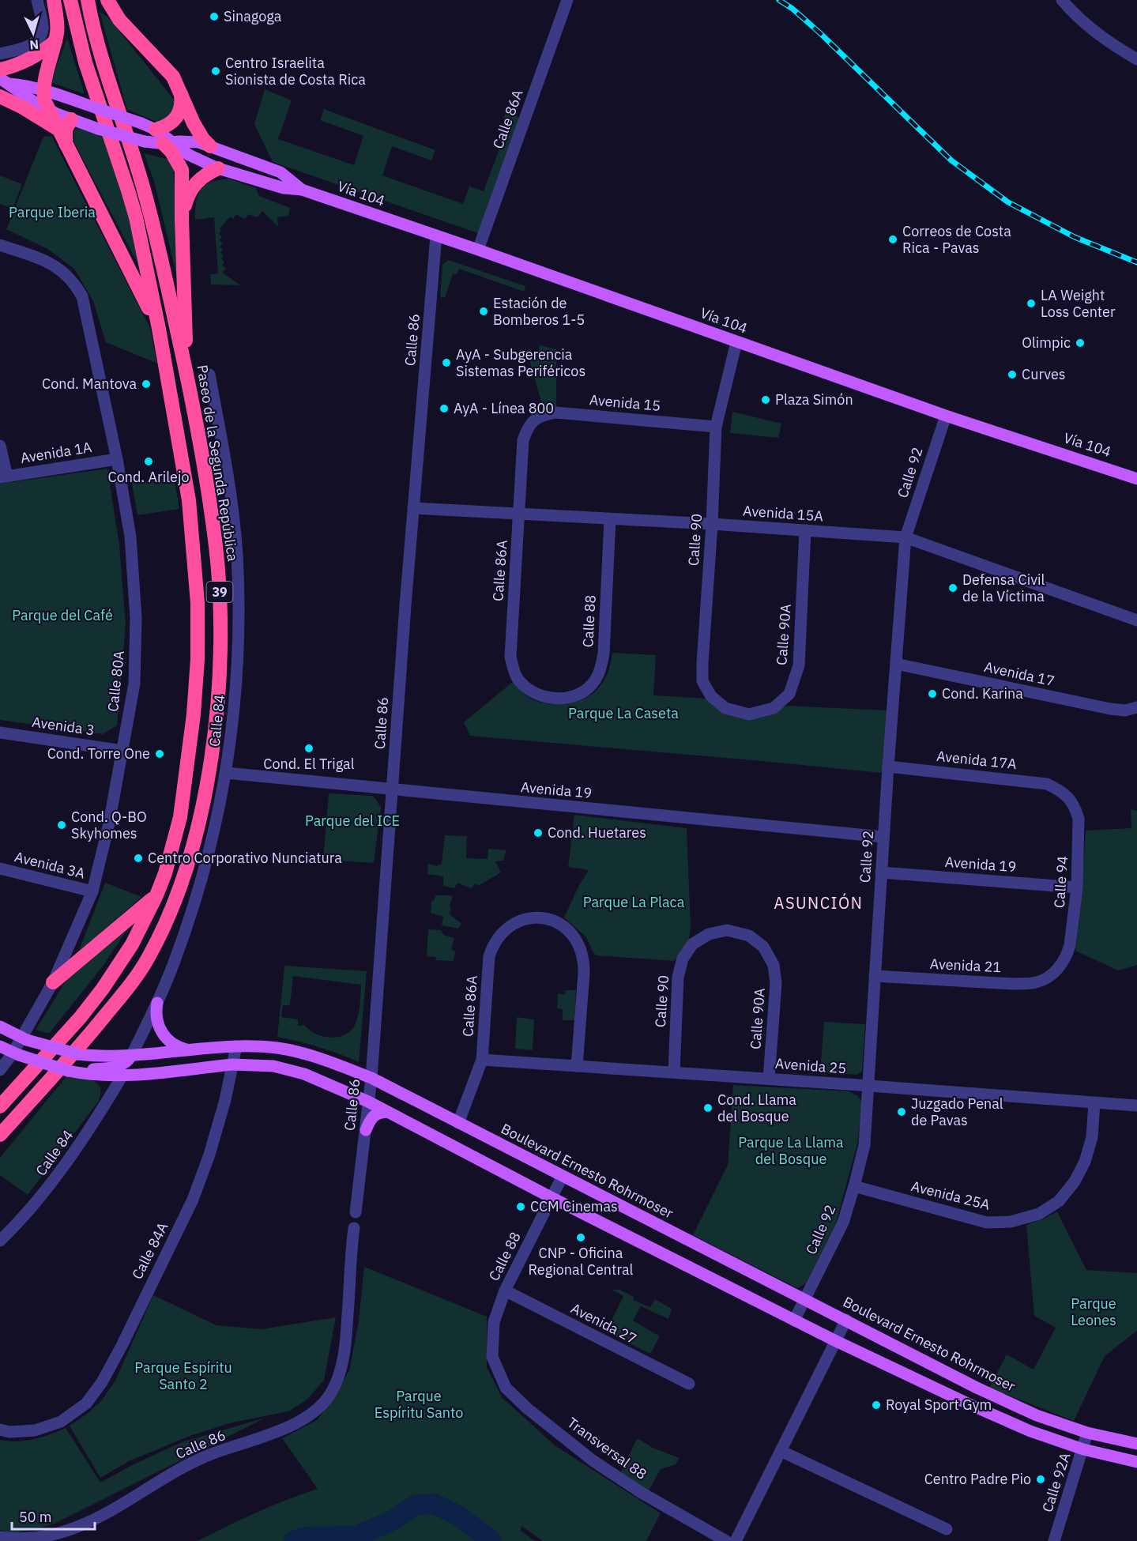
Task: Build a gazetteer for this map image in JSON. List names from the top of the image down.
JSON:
{
  "streets": {
    "highway": ["Paseo de la Segunda República", "39"],
    "main road": ["Vía 104", "Boulevard Ernesto Rohrmoser"],
    "street": [
      "Calle 86A",
      "Calle 86",
      "Avenida 15",
      "Avenida 1A",
      "Calle 92",
      "Avenida 15A",
      "Calle 90",
      "Calle 88",
      "Calle 90A",
      "Avenida 17",
      "Calle 80A",
      "Calle 84",
      "Avenida 3",
      "Avenida 17A",
      "Avenida 19",
      "Avenida 3A",
      "Calle 94",
      "Avenida 21",
      "Avenida 25",
      "Avenida 25A",
      "Calle 84A",
      "Avenida 27",
      "Transversal 88",
      "Calle 92A"
    ]
  },
  "crossings": [
    ["Calle 86A", "Vía 104"],
    ["Calle 86A", "Avenida 15"],
    ["Calle 86A", "Avenida 15A"],
    ["Calle 86A", "Calle 88"],
    ["Calle 86A", "Avenida 25"],
    ["Calle 86A", "Boulevard Ernesto Rohrmoser"],
    ["Vía 104", "Calle 86"],
    ["Vía 104", "Calle 92"],
    ["Vía 104", "Calle 90"],
    ["Calle 86", "Avenida 15A"],
    ["Calle 86", "Avenida 19"],
    ["Calle 86", "Boulevard Ernesto Rohrmoser"],
    ["Avenida 15", "Calle 90"],
    ["Avenida 1A", "Calle 80A"],
    ["Calle 92", "Avenida 15A"],
    ["Calle 92", "Avenida 17"],
    ["Calle 92", "Avenida 17A"],
    ["Calle 92", "Avenida 19"],
    ["Calle 92", "Avenida 21"],
    ["Calle 92", "Avenida 25"],
    ["Calle 92", "Boulevard Ernesto Rohrmoser"],
    ["Calle 92", "Avenida 25A"],
    ["Avenida 15A", "Calle 90"],
    ["Avenida 15A", "Calle 88"],
    ["Avenida 15A", "Calle 90A"],
    ["Calle 90", "Calle 90A"],
    ["Calle 90", "Avenida 25"],
    ["Calle 88", "Boulevard Ernesto Rohrmoser"],
    ["Calle 88", "Avenida 27"],
    ["Calle 88", "Transversal 88"],
    ["Calle 90A", "Avenida 25"],
    ["Calle 80A", "Avenida 3"],
    ["Calle 80A", "Avenida 3A"],
    ["Calle 80A", "Boulevard Ernesto Rohrmoser"],
    ["Calle 84", "Avenida 19"],
    ["Calle 84", "Boulevard Ernesto Rohrmoser"],
    ["Avenida 17A", "Calle 94"],
    ["Avenida 19", "Calle 94"],
    ["Calle 94", "Avenida 21"],
    ["Avenida 25", "Avenida 25A"],
    ["Boulevard Ernesto Rohrmoser", "Calle 84A"],
    ["Boulevard Ernesto Rohrmoser", "Calle 92A"]
  ],
  "districts": ["ASUNCIÓN"],
  "parks": [
    "Parque Iberia",
    "Parque del Café",
    "Parque La Caseta",
    "Parque del ICE",
    "Parque La Placa",
    "Parque La Llama del Bosque",
    "Parque Leones",
    "Parque Espíritu Santo 2",
    "Parque Espíritu Santo"
  ],
  "places": [
    "Sinagoga",
    "Centro Israelita Sionista de Costa Rica",
    "Correos de Costa Rica - Pavas",
    "LA Weight Loss Center",
    "Estación de Bomberos 1-5",
    "Olimpic",
    "AyA - Subgerencia Sistemas Periféricos",
    "Curves",
    "Cond. Mantova",
    "Plaza Simón",
    "AyA - Línea 800",
    "Cond. Arilejo",
    "Defensa Civil de la Víctima",
    "Cond. Karina",
    "Cond. El Trigal",
    "Cond. Torre One",
    "Cond. Q-BO Skyhomes",
    "Cond. Huetares",
    "Centro Corporativo Nunciatura",
    "Cond. Llama del Bosque",
    "Juzgado Penal de Pavas",
    "CCM Cinemas",
    "CNP - Oficina Regional Central",
    "Royal Sport Gym",
    "Centro Padre Pio"
  ],
  "scale_bar": "50 m",
  "north": "bottom"
}
